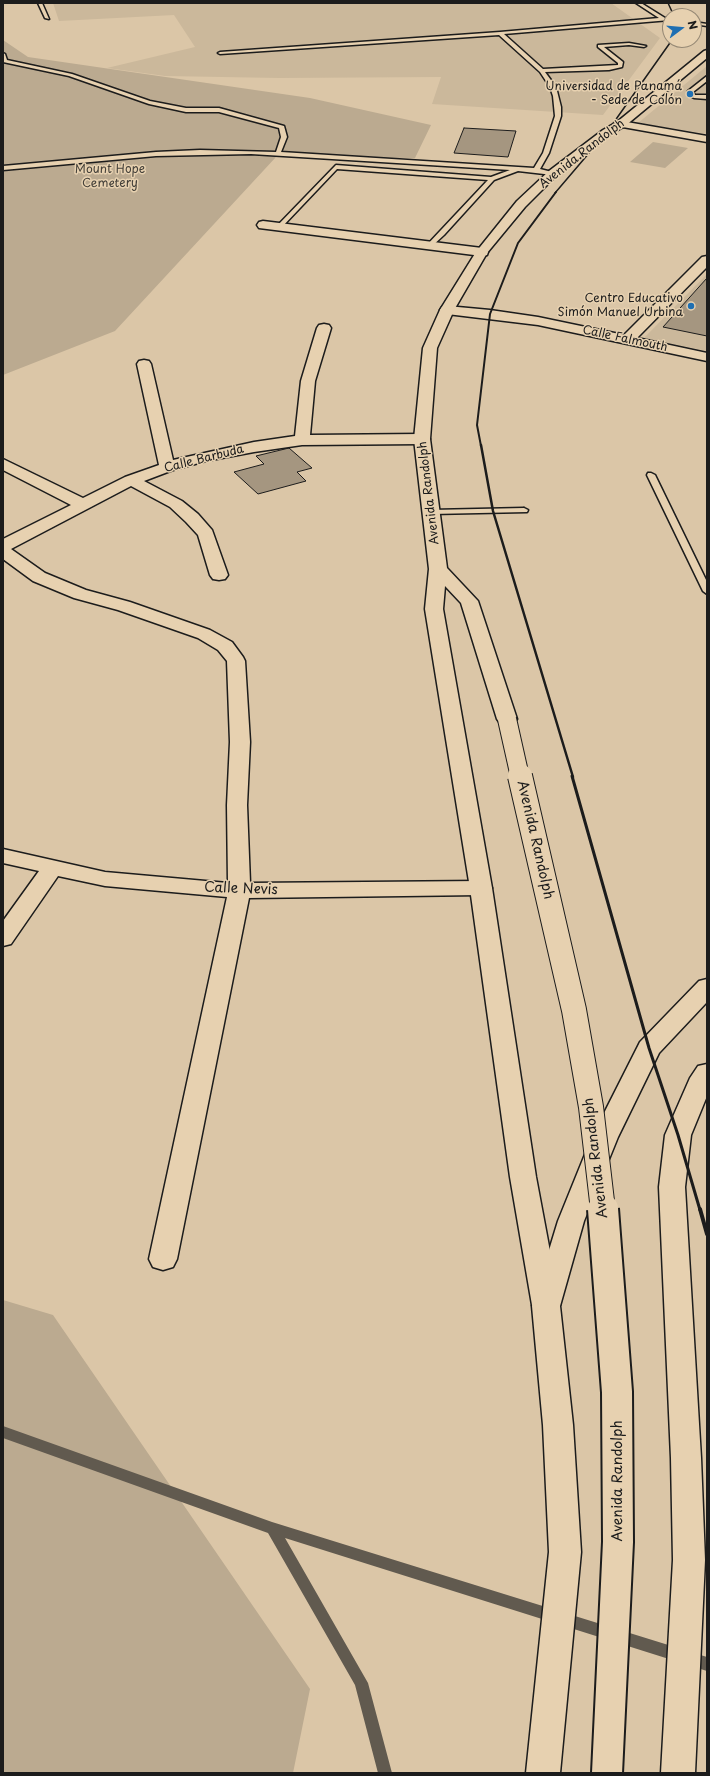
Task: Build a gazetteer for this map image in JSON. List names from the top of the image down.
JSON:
{
  "streets": {
    "main road": [
      "Avenida Randolph",
      "Calle Falmouth",
      "Calle Barbuda",
      "Calle Nevis"
    ]
  },
  "crossings": [
    ["Avenida Randolph", "Calle Falmouth"],
    ["Avenida Randolph", "Calle Barbuda"],
    ["Avenida Randolph", "Calle Nevis"]
  ],
  "parks": ["Mount Hope Cemetery"],
  "places": ["Universidad de Panamá - Sede de Colón", "Centro Educativo Simón Manuel Urbina"],
  "north": "right"
}
